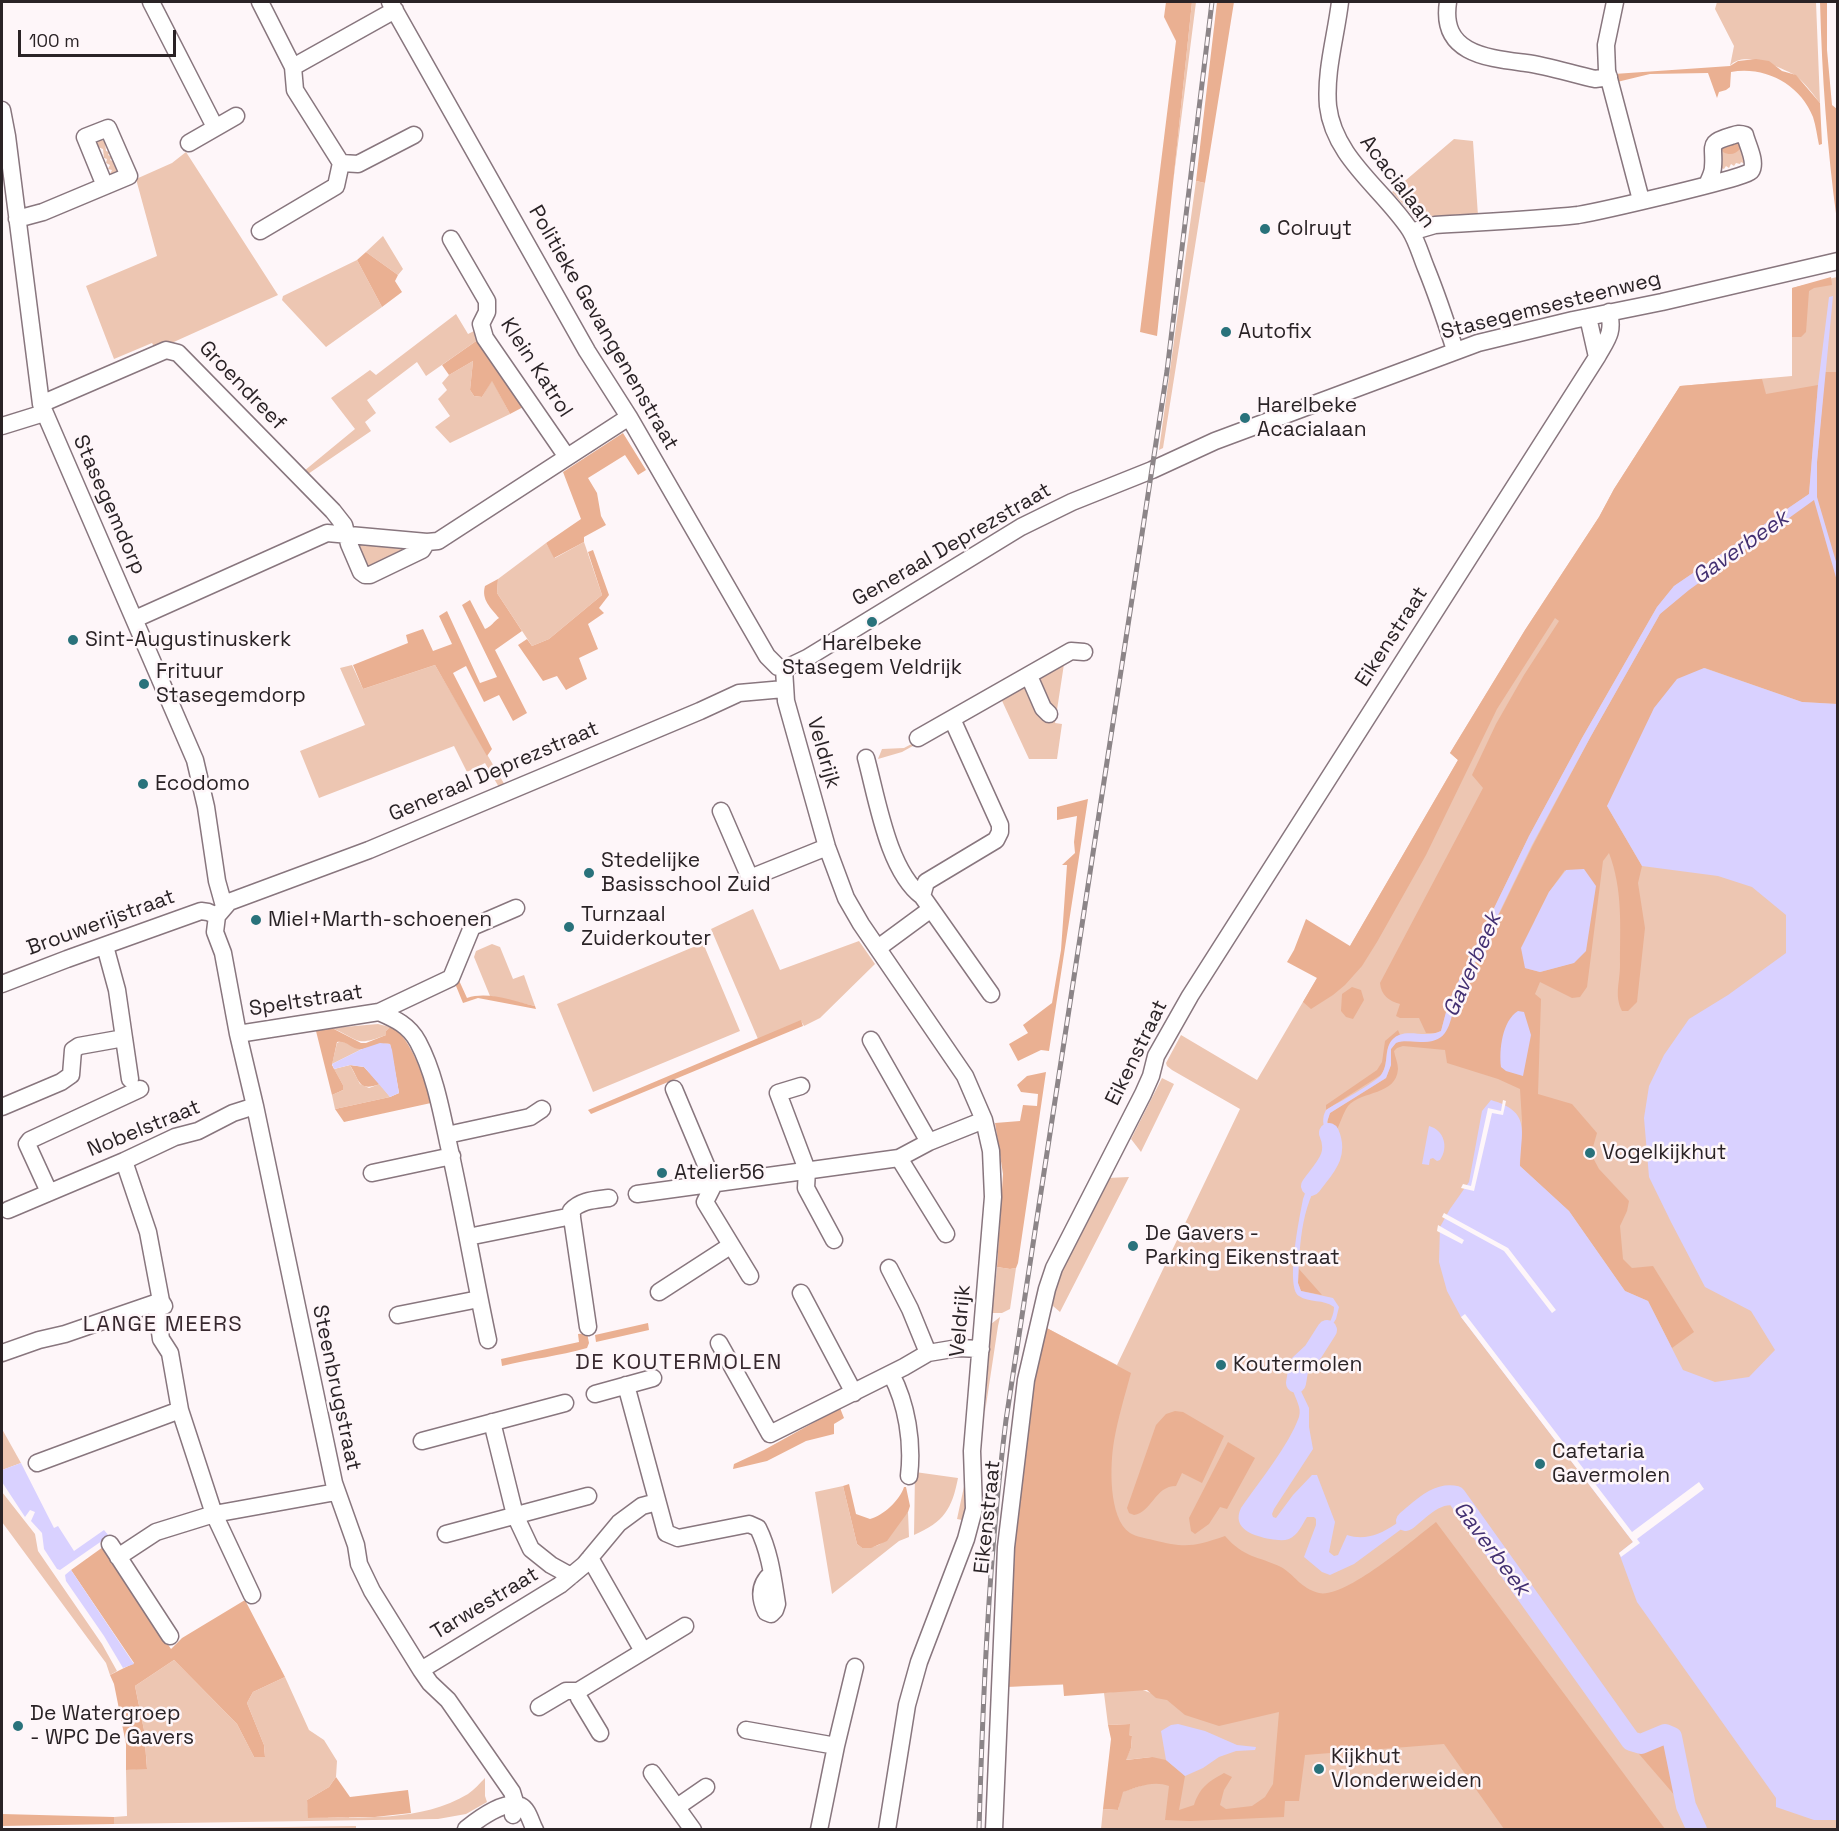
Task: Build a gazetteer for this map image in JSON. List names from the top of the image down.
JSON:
{
  "streets": {
    "street": [
      "Acacialaan",
      "Stasegemsesteenweg",
      "Politieke Gevangenenstraat",
      "Klein Katrol",
      "Groendreef",
      "Stasegemdorp",
      "Generaal Deprezstraat",
      "Eikenstraat",
      "Veldrijk",
      "Brouwerijstraat",
      "Speltstraat",
      "Nobelstraat",
      "Steenbrugstraat",
      "Tarwestraat"
    ]
  },
  "crossings": [
    ["Acacialaan", "Stasegemsesteenweg"],
    ["Stasegemsesteenweg", "Generaal Deprezstraat"],
    ["Stasegemsesteenweg", "Eikenstraat"],
    ["Politieke Gevangenenstraat", "Generaal Deprezstraat"],
    ["Politieke Gevangenenstraat", "Veldrijk"],
    ["Groendreef", "Stasegemdorp"],
    ["Stasegemdorp", "Generaal Deprezstraat"],
    ["Stasegemdorp", "Brouwerijstraat"],
    ["Stasegemdorp", "Steenbrugstraat"],
    ["Generaal Deprezstraat", "Veldrijk"],
    ["Generaal Deprezstraat", "Brouwerijstraat"],
    ["Generaal Deprezstraat", "Steenbrugstraat"],
    ["Brouwerijstraat", "Steenbrugstraat"],
    ["Speltstraat", "Steenbrugstraat"],
    ["Nobelstraat", "Steenbrugstraat"],
    ["Steenbrugstraat", "Tarwestraat"]
  ],
  "districts": ["LANGE MEERS", "DE KOUTERMOLEN"],
  "water": ["Gaverbeek"],
  "places": [
    "Colruyt",
    "Autofix",
    "Harelbeke Acacialaan",
    "Harelbeke Stasegem Veldrijk",
    "Sint-Augustinuskerk",
    "Frituur Stasegemdorp",
    "Ecodomo",
    "Stedelijke Basisschool Zuid",
    "Miel+Marth-schoenen",
    "Turnzaal Zuiderkouter",
    "Vogelkijkhut",
    "Atelier56",
    "De Gavers - Parking Eikenstraat",
    "Koutermolen",
    "Cafetaria Gavermolen",
    "De Watergroep - WPC De Gavers",
    "Kijkhut Vlonderweiden"
  ],
  "scale_bar": "100 m"
}
